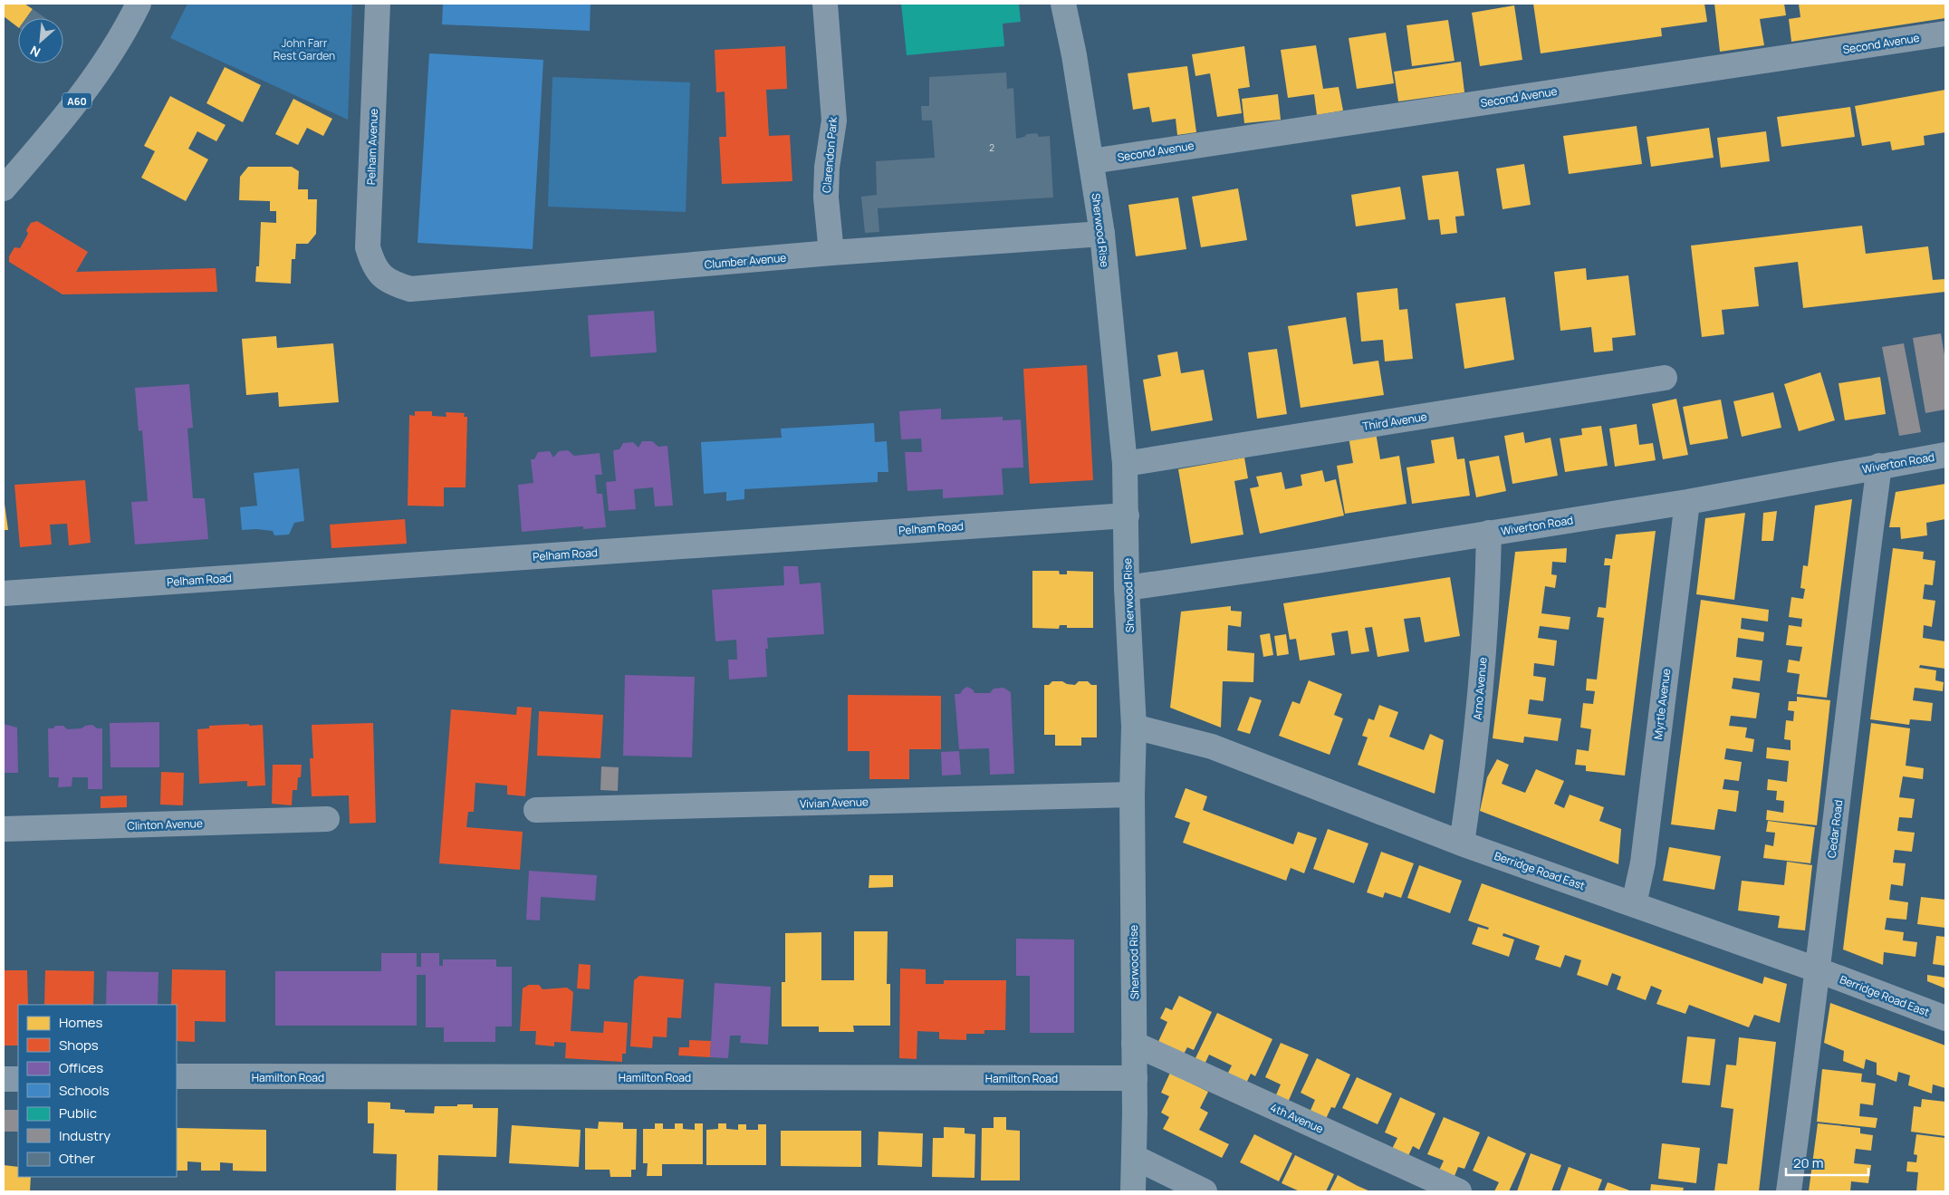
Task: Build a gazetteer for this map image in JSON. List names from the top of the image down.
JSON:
{
  "streets": {
    "highway": ["A60"],
    "main road": ["Sherwood Rise"],
    "street": [
      "Second Avenue",
      "Pelham Avenue",
      "Clarendon Park",
      "Clumber Avenue",
      "Third Avenue",
      "Wiverton Road",
      "Pelham Road",
      "Arno Avenue",
      "Myrtle Avenue",
      "Vivian Avenue",
      "Clinton Avenue",
      "Cedar Road",
      "Berridge Road East",
      "Hamilton Road",
      "4th Avenue"
    ]
  },
  "crossings": [
    ["Second Avenue", "Sherwood Rise"],
    ["Pelham Avenue", "Clumber Avenue"],
    ["Clarendon Park", "Clumber Avenue"],
    ["Sherwood Rise", "Clumber Avenue"],
    ["Sherwood Rise", "Third Avenue"],
    ["Sherwood Rise", "Wiverton Road"],
    ["Sherwood Rise", "Pelham Road"],
    ["Sherwood Rise", "Vivian Avenue"],
    ["Sherwood Rise", "Berridge Road East"],
    ["Sherwood Rise", "Hamilton Road"],
    ["Sherwood Rise", "4th Avenue"],
    ["Wiverton Road", "Arno Avenue"],
    ["Wiverton Road", "Myrtle Avenue"],
    ["Wiverton Road", "Cedar Road"],
    ["Arno Avenue", "Berridge Road East"],
    ["Myrtle Avenue", "Berridge Road East"],
    ["Cedar Road", "Berridge Road East"]
  ],
  "parks": ["John Farr Rest Garden"],
  "house_numbers": ["2"],
  "legend": [
    "Homes",
    "Shops",
    "Offices",
    "Schools",
    "Public",
    "Industry",
    "Other"
  ],
  "scale_bar": "20 m",
  "north": "bottom left"
}
